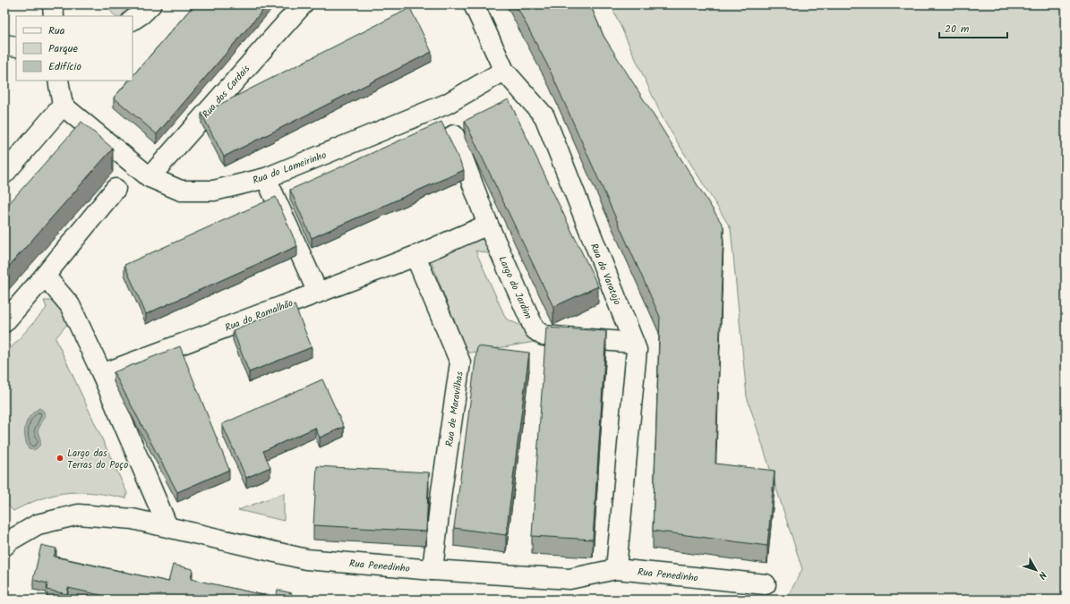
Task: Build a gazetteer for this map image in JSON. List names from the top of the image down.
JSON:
{
  "streets": {
    "street": [
      "Rua dos Cardais",
      "Rua do Lameirinho",
      "Rua do Varatojo",
      "Largo do Jardim",
      "Rua do Ramalhão",
      "Rua de Maravilhas",
      "Rua Penedinho"
    ]
  },
  "crossings": [
    ["Rua dos Cardais", "Rua do Lameirinho"],
    ["Rua do Lameirinho", "Rua do Varatojo"],
    ["Rua do Varatojo", "Largo do Jardim"],
    ["Rua do Varatojo", "Rua Penedinho"],
    ["Rua do Ramalhão", "Rua de Maravilhas"],
    ["Rua de Maravilhas", "Rua Penedinho"]
  ],
  "places": ["Largo das Terras do Poço"],
  "legend": ["Rua", "Parque", "Edifício"],
  "scale_bar": "20 m",
  "north": "bottom right"
}
